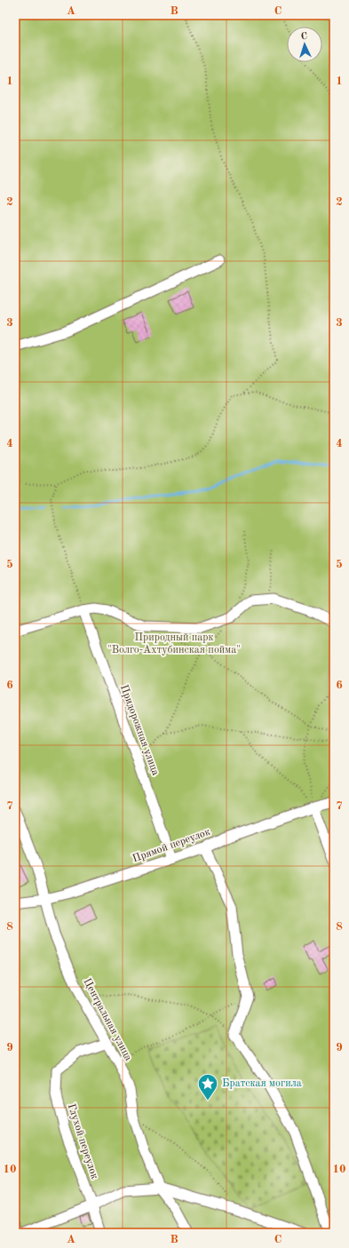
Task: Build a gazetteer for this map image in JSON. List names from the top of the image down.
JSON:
{
  "streets": {
    "street": [
      "Придорожная улица",
      "Прямой переулок",
      "Центральная улица",
      "Глухой переулок"
    ]
  },
  "crossings": [
    ["Придорожная улица", "Прямой переулок"],
    ["Прямой переулок", "Центральная улица"],
    ["Центральная улица", "Глухой переулок"]
  ],
  "parks": ["Природный парк \"Волго-Ахтубинская пойма\""],
  "places": {
    "place": ["Братская могила"]
  },
  "north": "top",
  "grid": {
    "columns": ["A", "B", "C"],
    "rows": [
      "1",
      "2",
      "3",
      "4",
      "5",
      "6",
      "7",
      "8",
      "9",
      "10"
    ]
  }
}
